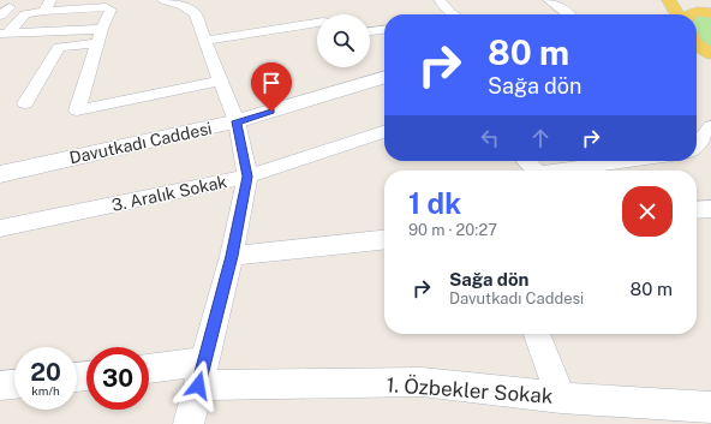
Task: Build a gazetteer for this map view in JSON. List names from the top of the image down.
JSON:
{
  "streets": {
    "main road": ["Davutkadı Caddesi"],
    "street": ["3. Aralık Sokak", "1. Özbekler Sokak"]
  },
  "page": {
    "turn": ["80 m", "Sağa dön"],
    "heading": ["1 dk", "90 m · 20:27"],
    "list": [
      {
        "name": "Sağa dön",
        "note": "Davutkadı Caddesi",
        "value": "80 m"
      }
    ],
    "speed": "20 km/h",
    "limit": "30"
  }
}
